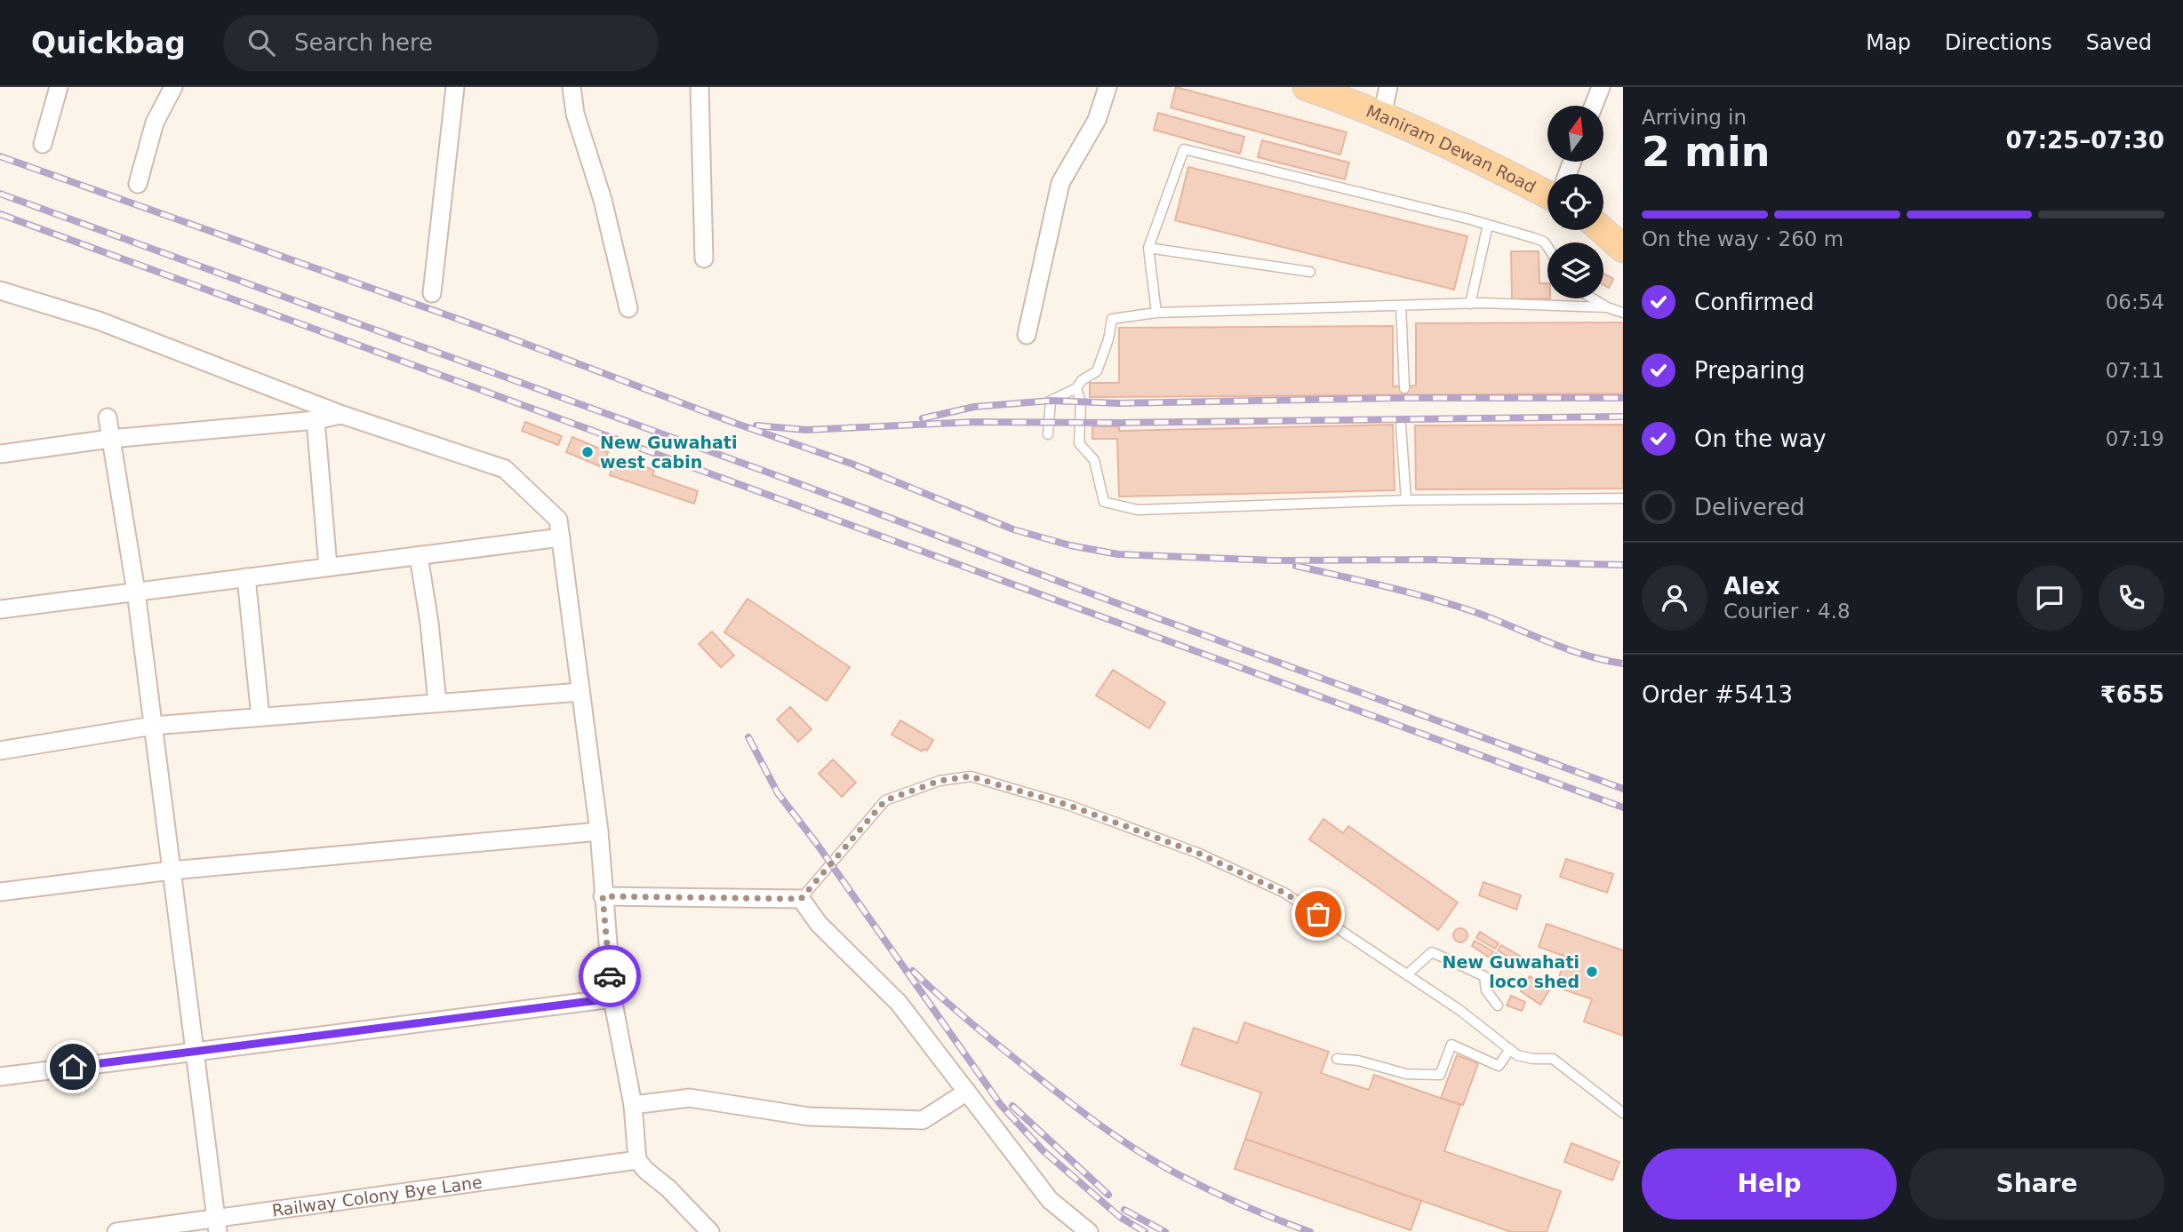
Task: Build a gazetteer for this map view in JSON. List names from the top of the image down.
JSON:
{
  "streets": {
    "main road": ["Maniram Dewan Road"],
    "street": ["Railway Colony Bye Lane"]
  },
  "places": ["New Guwahati west cabin", "New Guwahati loco shed"],
  "north": "top",
  "page": {
    "header": "Quickbag",
    "search": "Search here",
    "nav": ["Map", "Directions", "Saved"],
    "heading": ["2 min", "Arriving in", "07:25–07:30"],
    "panel": [
      "Alex",
      "Courier · 4.8",
      "Order #5413",
      "₹655"
    ],
    "bar": "On the way · 260 m",
    "list": [
      ["Confirmed", "06:54"],
      ["Preparing", "07:11"],
      ["On the way", "07:19"],
      "Delivered"
    ],
    "buttons": ["Help", "Share"]
  }
}
